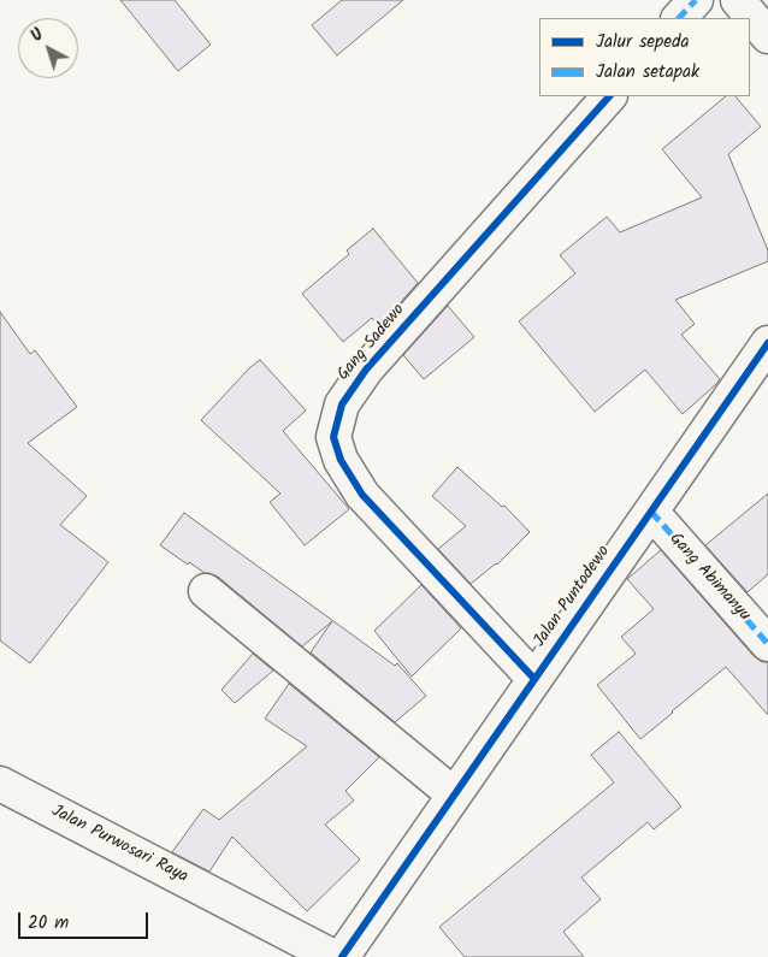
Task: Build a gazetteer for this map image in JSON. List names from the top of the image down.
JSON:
{
  "streets": {
    "street": [
      "Gang Sadewo",
      "Gang Abimanyu",
      "Jalan Puntodewo",
      "Jalan Purwosari Raya"
    ]
  },
  "crossings": [
    ["Gang Sadewo", "Jalan Puntodewo"],
    ["Gang Abimanyu", "Jalan Puntodewo"]
  ],
  "legend": ["Jalur sepeda", "Jalan setapak"],
  "scale_bar": "20 m",
  "north": "top left"
}
